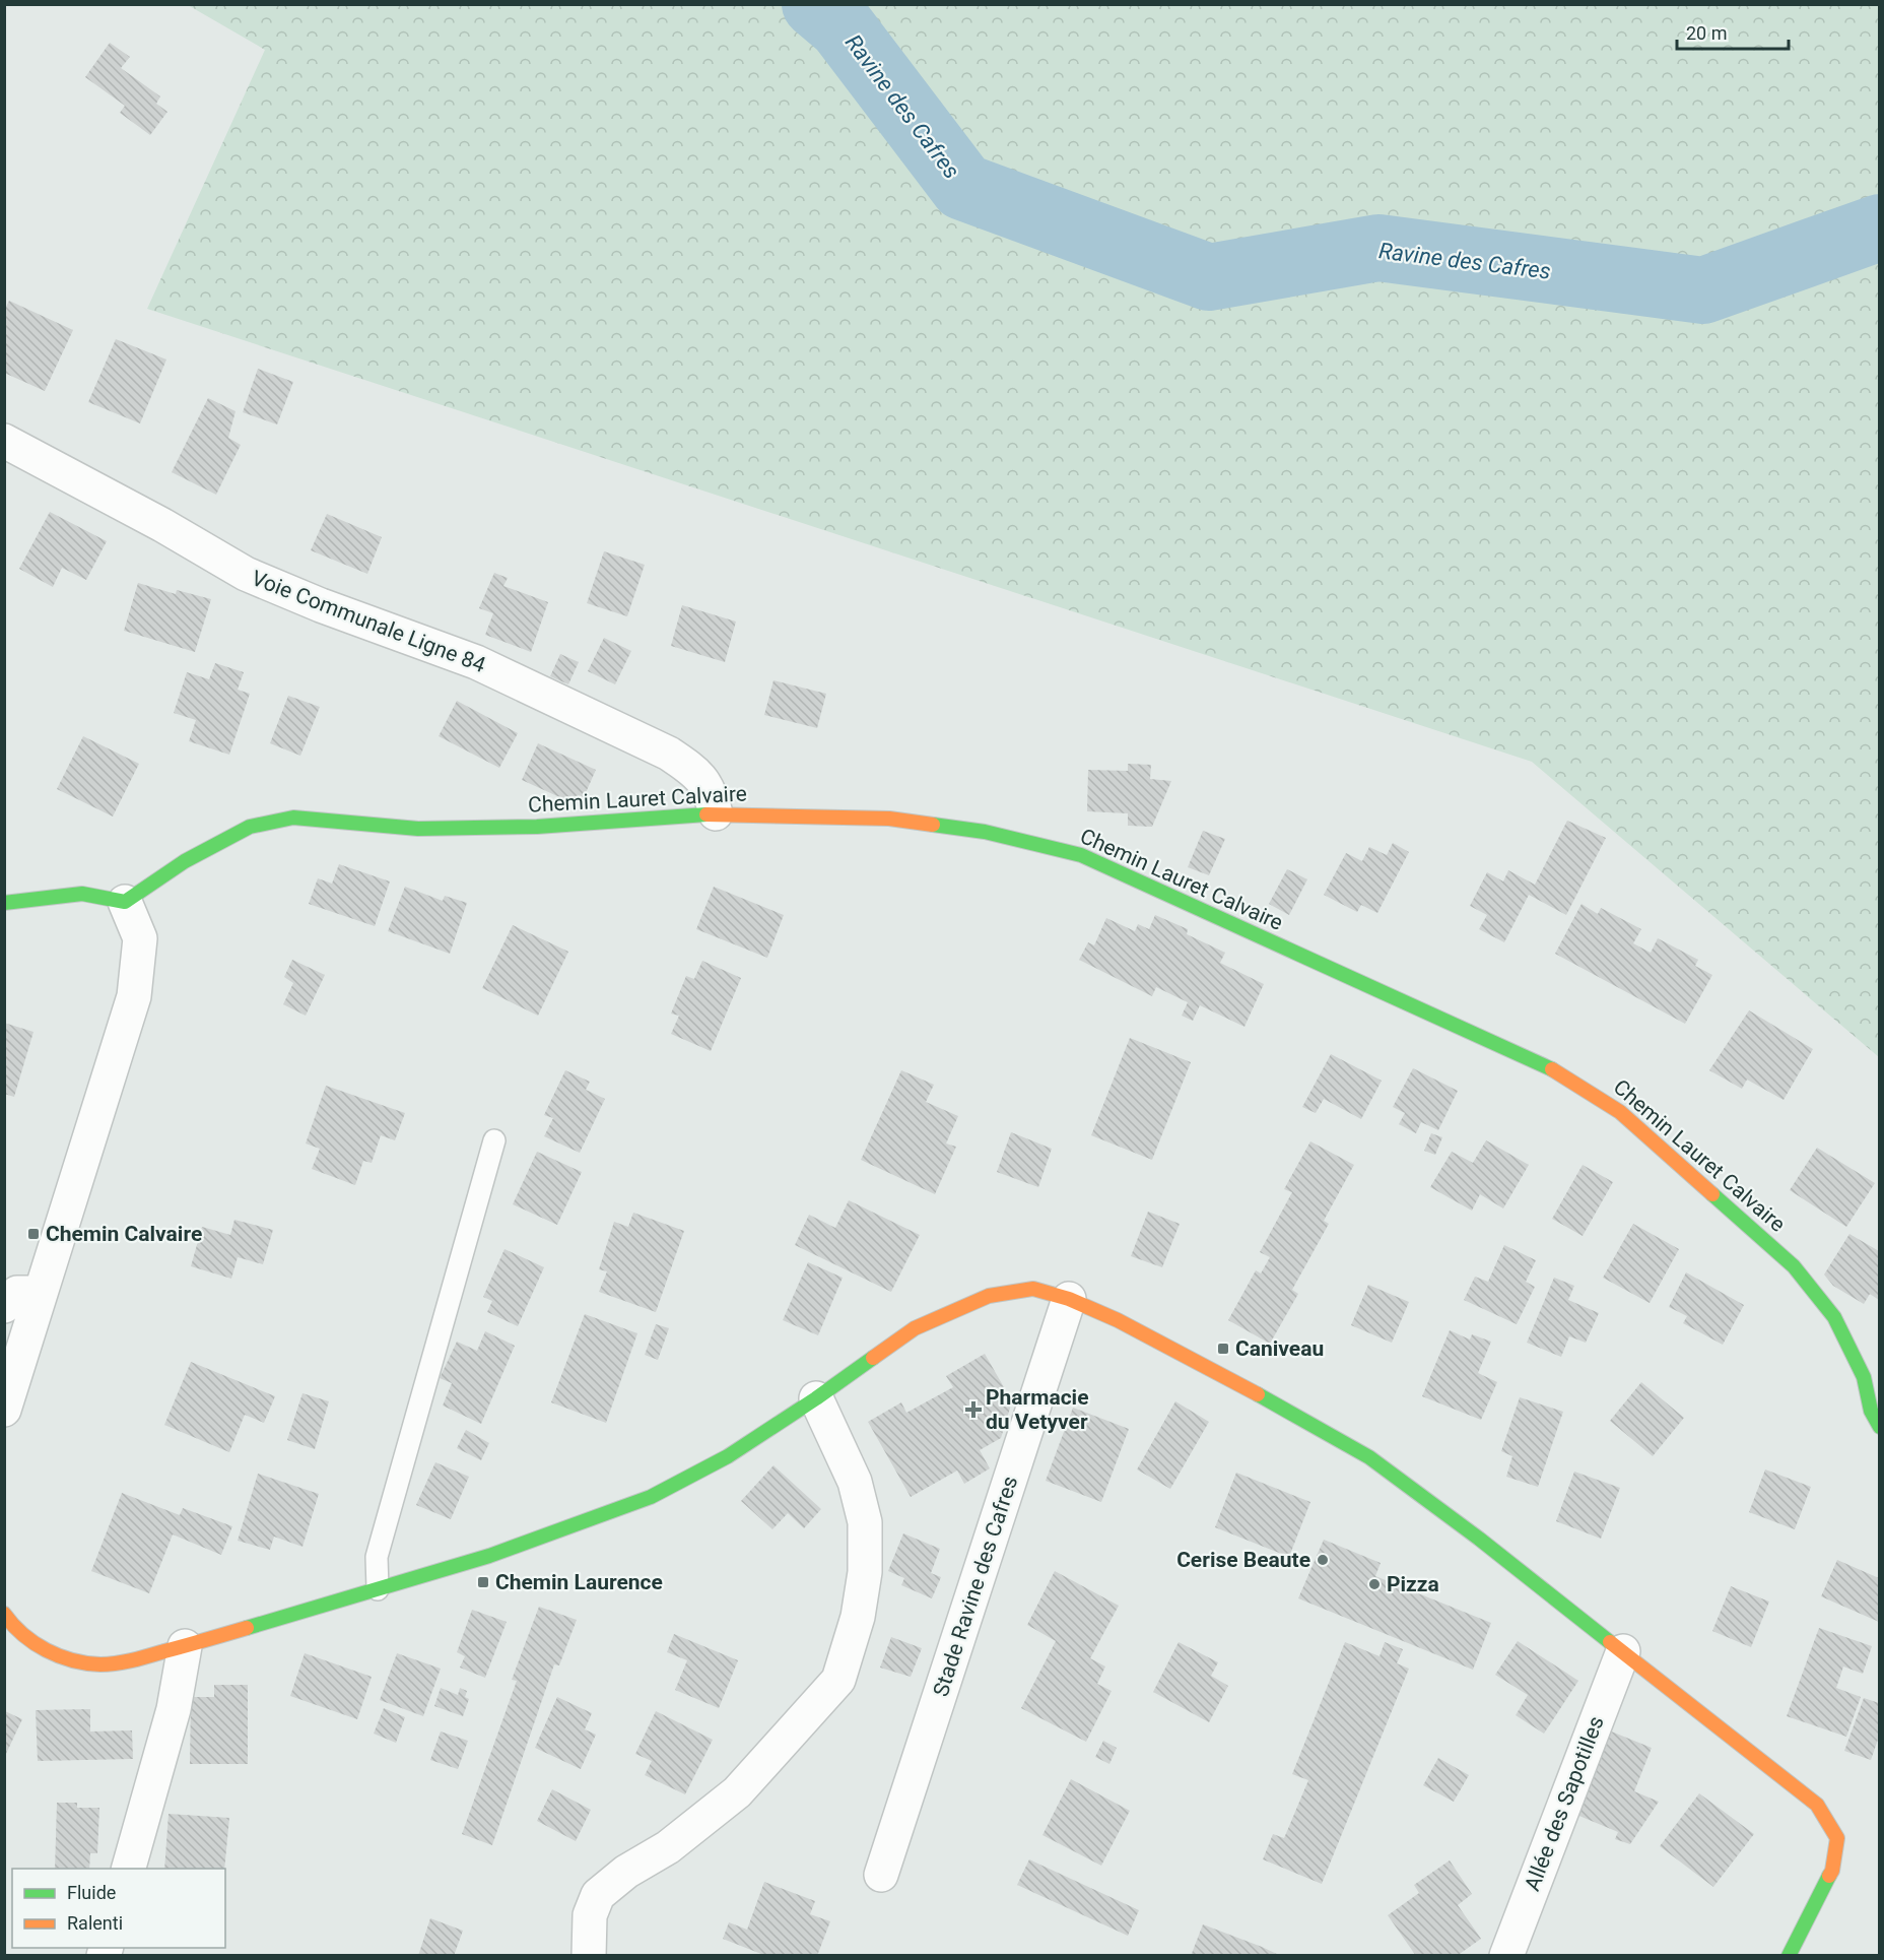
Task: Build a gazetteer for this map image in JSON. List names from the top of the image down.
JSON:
{
  "streets": {
    "street": [
      "Voie Communale Ligne 84",
      "Chemin Lauret Calvaire",
      "Stade Ravine des Cafres",
      "Allée des Sapotilles"
    ]
  },
  "crossings": [
    ["Voie Communale Ligne 84", "Chemin Lauret Calvaire"]
  ],
  "water": ["Ravine des Cafres"],
  "places": {
    "transit": ["Chemin Calvaire", "Caniveau", "Chemin Laurence"],
    "health": ["Pharmacie du Vetyver"],
    "other": ["Cerise Beaute", "Pizza"]
  },
  "legend": ["Fluide", "Ralenti"],
  "scale_bar": "20 m"
}
